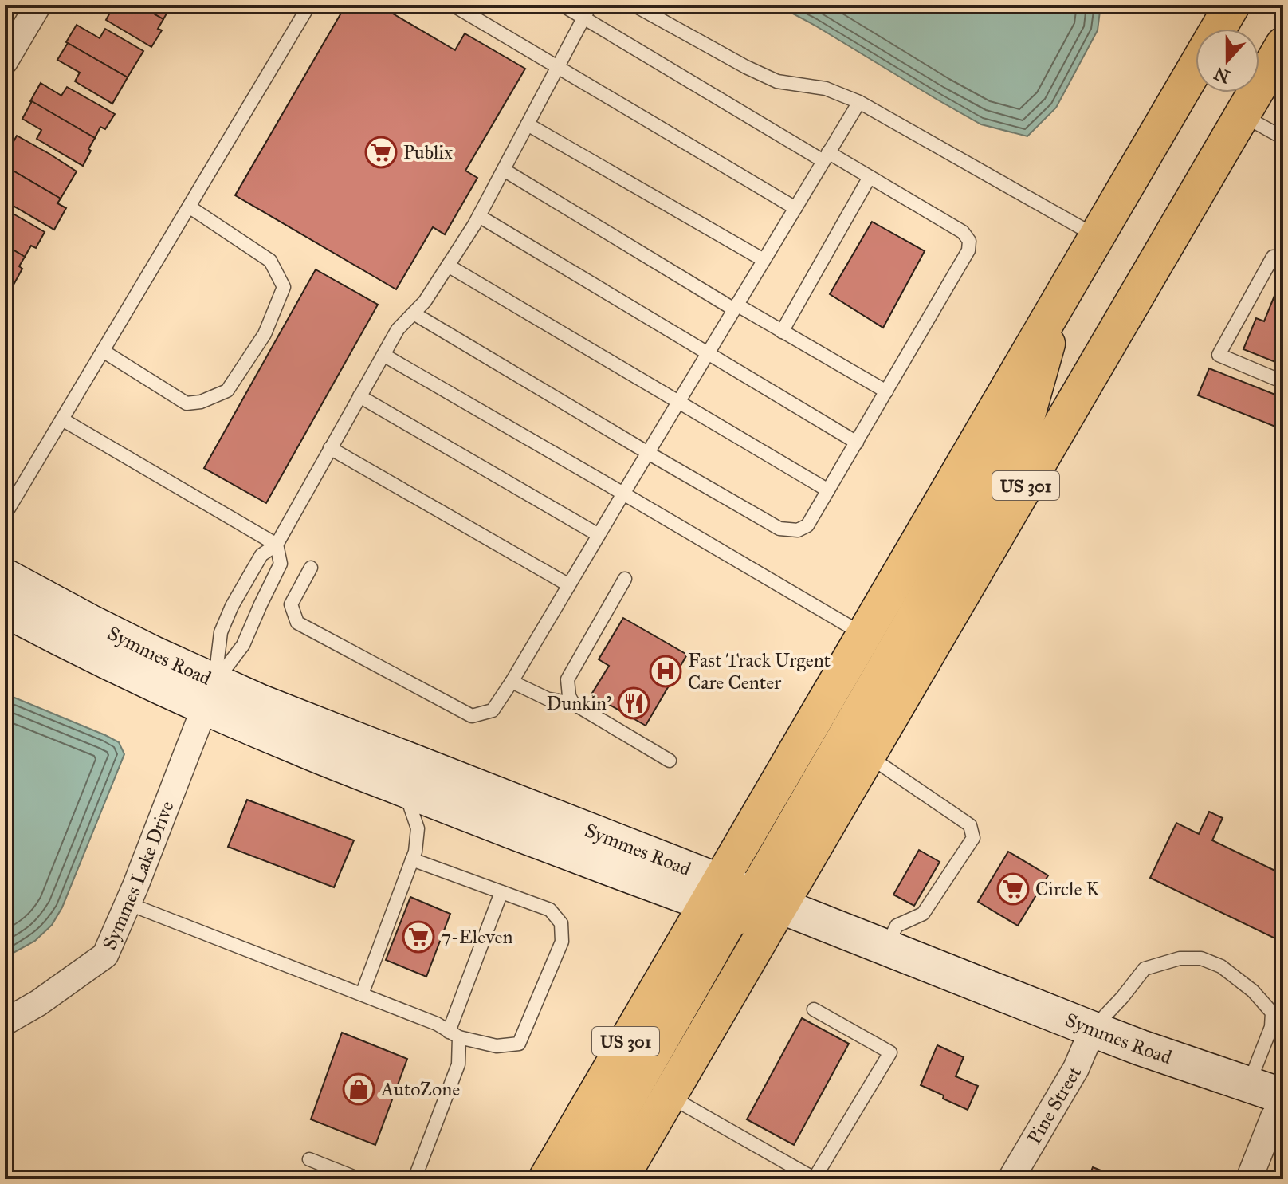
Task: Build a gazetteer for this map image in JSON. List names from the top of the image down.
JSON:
{
  "streets": {
    "main road": ["US 301"],
    "street": ["Symmes Road", "Symmes Lake Drive", "Pine Street"]
  },
  "crossings": [
    ["US 301", "Symmes Road"],
    ["Symmes Road", "Symmes Lake Drive"],
    ["Symmes Road", "Pine Street"]
  ],
  "places": {
    "supermarket": ["Publix", "Circle K", "7-Eleven"],
    "hospital": ["Fast Track Urgent Care Center"],
    "restaurant": ["Dunkin'"],
    "shop": ["AutoZone"]
  },
  "north": "bottom"
}
